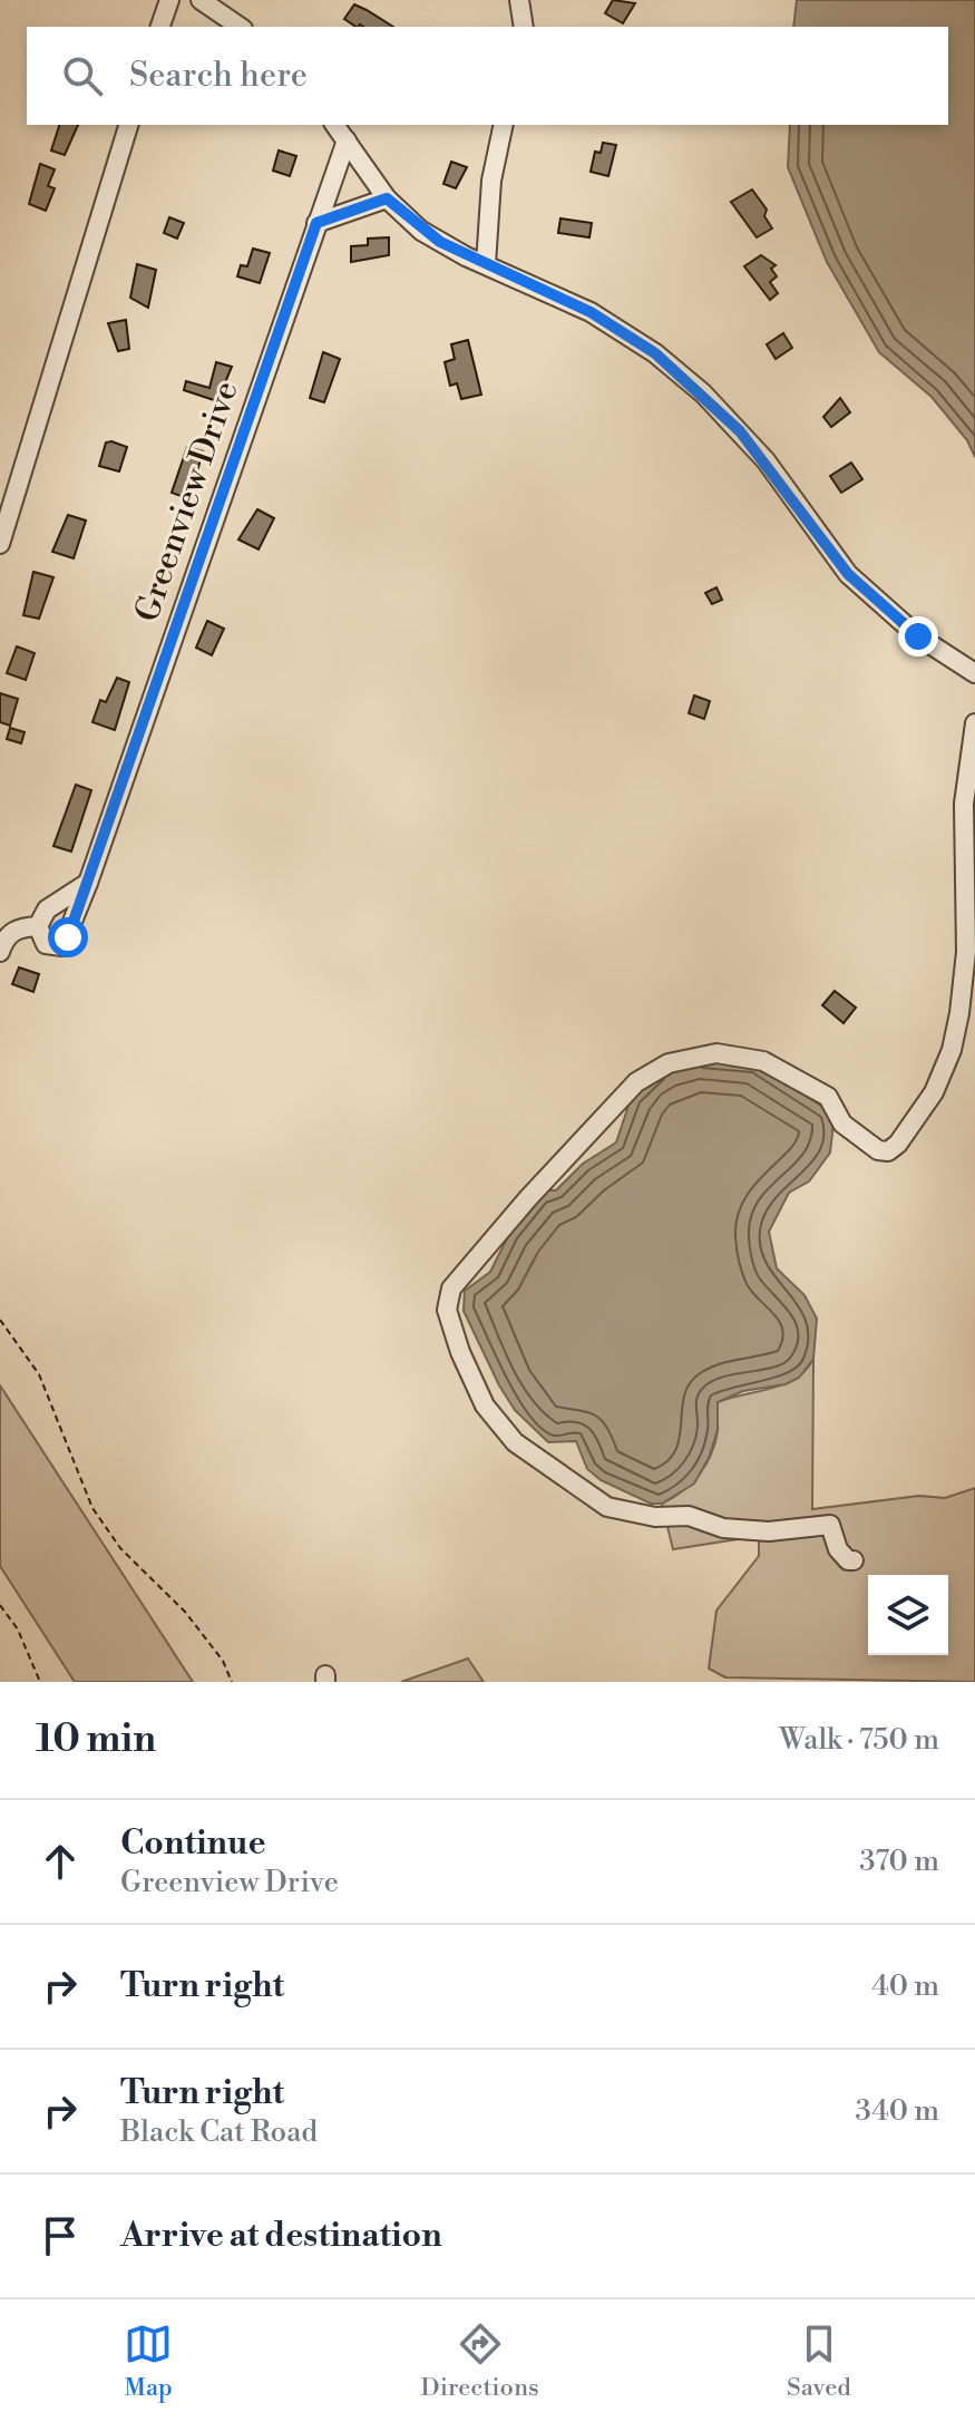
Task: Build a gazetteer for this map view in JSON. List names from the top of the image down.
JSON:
{
  "streets": {
    "street": ["Greenview Drive"]
  },
  "page": {
    "search": "Search here",
    "heading": ["10 min", "Walk · 750 m"],
    "list": [
      ["Continue", "Greenview Drive", "370 m"],
      ["Turn right", "40 m"],
      ["Turn right", "Black Cat Road", "340 m"],
      "Arrive at destination"
    ],
    "nav": ["Map", "Directions", "Saved"]
  }
}
